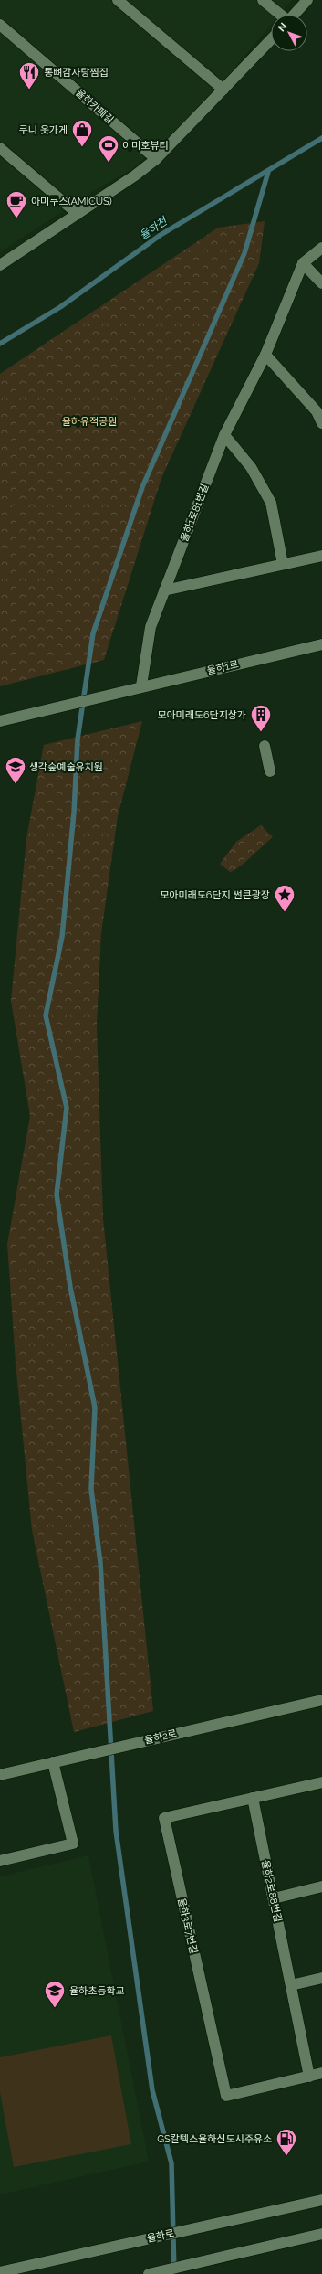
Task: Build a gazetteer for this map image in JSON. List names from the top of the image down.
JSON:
{
  "streets": {
    "street": [
      "율하카페길",
      "율하1로81번길",
      "율하1로",
      "율하2로",
      "율하2로88번길",
      "율하3로7번길",
      "율하로"
    ]
  },
  "crossings": [
    ["율하1로81번길", "율하1로"],
    ["율하2로88번길", "율하3로7번길"]
  ],
  "water": ["율하천"],
  "parks": ["율하유적공원"],
  "places": {
    "restaurant": ["통뼈감자탕찜집"],
    "shop": ["쿠니 옷가게"],
    "sports": ["이미호뷰티"],
    "cafe": ["아미쿠스(AMICUS)"],
    "building": ["모아미래도6단지상가"],
    "school or university": ["생각숲예술유치원", "율하초등학교"],
    "place": ["모아미래도6단지 썬큰광장"],
    "fuel station": ["GS칼텍스율하신도시주유소"]
  },
  "north": "top left"
}
